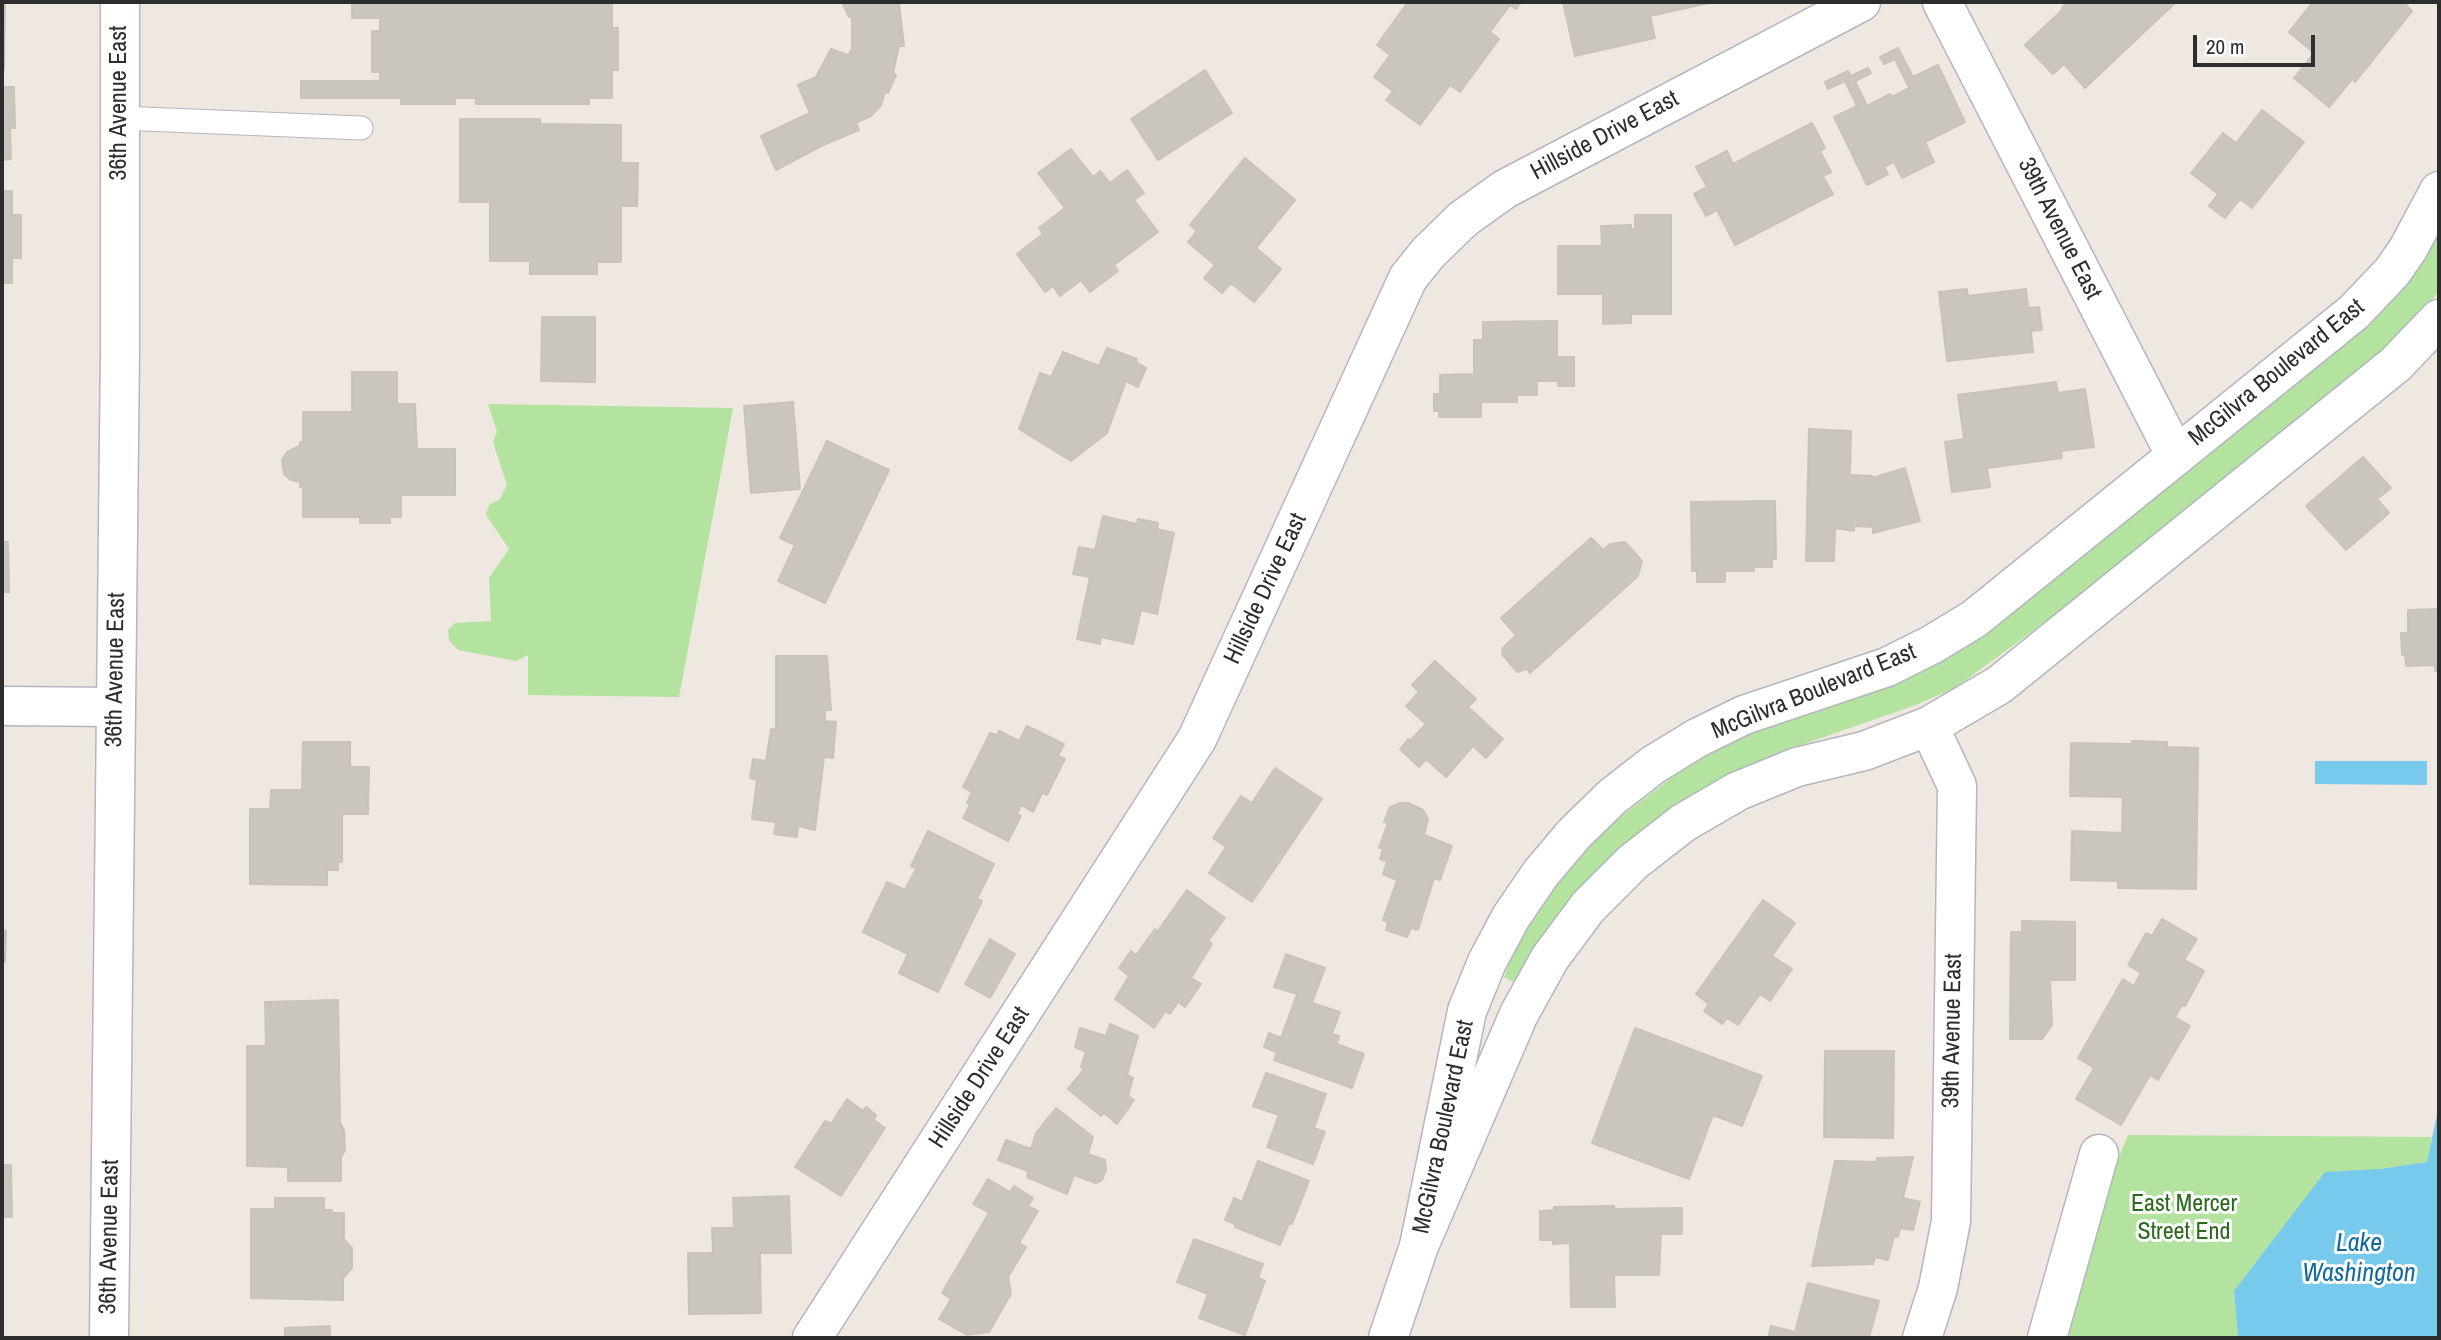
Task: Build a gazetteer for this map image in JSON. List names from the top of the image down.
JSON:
{
  "streets": {
    "street": [
      "36th Avenue East",
      "Hillside Drive East",
      "39th Avenue East",
      "McGilvra Boulevard East"
    ]
  },
  "crossings": [
    ["39th Avenue East", "McGilvra Boulevard East"]
  ],
  "water": ["Lake Washington"],
  "parks": ["East Mercer Street End"],
  "scale_bar": "20 m"
}
